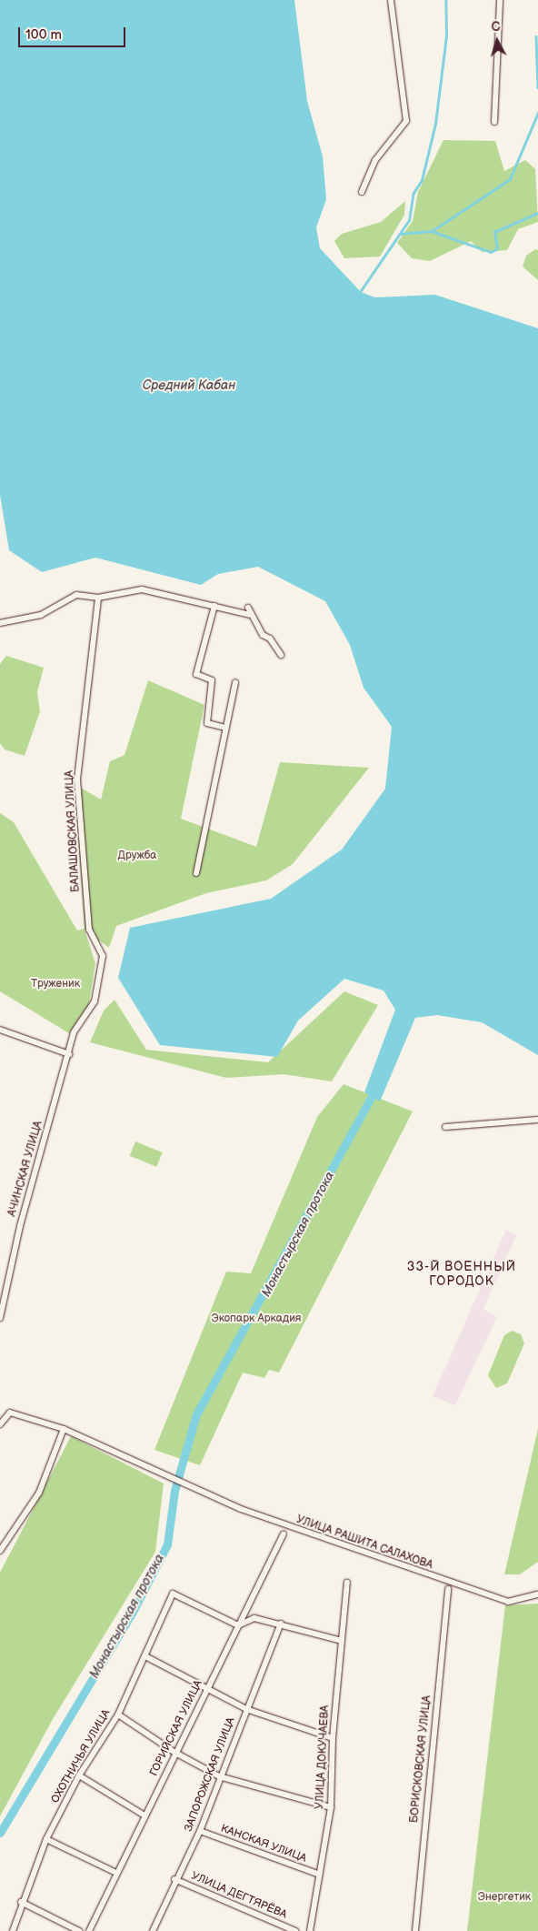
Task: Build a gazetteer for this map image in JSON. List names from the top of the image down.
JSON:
{
  "streets": {
    "street": [
      "БАЛАШОВСКАЯ УЛИЦА",
      "АЧИНСКАЯ УЛИЦА",
      "УЛИЦА РАШИТА САЛАХОВА",
      "ГОРИЙСКАЯ УЛИЦА",
      "ОХОТНИЧЬЯ УЛИЦА",
      "УЛИЦА ДОКУЧАЕВА",
      "БОРИСКОВСКАЯ УЛИЦА",
      "ЗАПОРОЖСКАЯ УЛИЦА",
      "КАНСКАЯ УЛИЦА",
      "УЛИЦА ДЕГТЯРЁВА"
    ]
  },
  "crossings": [
    ["БАЛАШОВСКАЯ УЛИЦА", "АЧИНСКАЯ УЛИЦА"],
    ["ГОРИЙСКАЯ УЛИЦА", "ОХОТНИЧЬЯ УЛИЦА"],
    ["УЛИЦА ДОКУЧАЕВА", "КАНСКАЯ УЛИЦА"],
    ["ЗАПОРОЖСКАЯ УЛИЦА", "КАНСКАЯ УЛИЦА"],
    ["ЗАПОРОЖСКАЯ УЛИЦА", "УЛИЦА ДЕГТЯРЁВА"]
  ],
  "districts": ["33-Й ВОЕННЫЙ ГОРОДОК"],
  "water": ["Средний Кабан", "Монастырская протока"],
  "parks": [
    "Дружба",
    "Труженик",
    "Экопарк Аркадия",
    "Энергетик"
  ],
  "scale_bar": "100 m",
  "north": "top"
}
